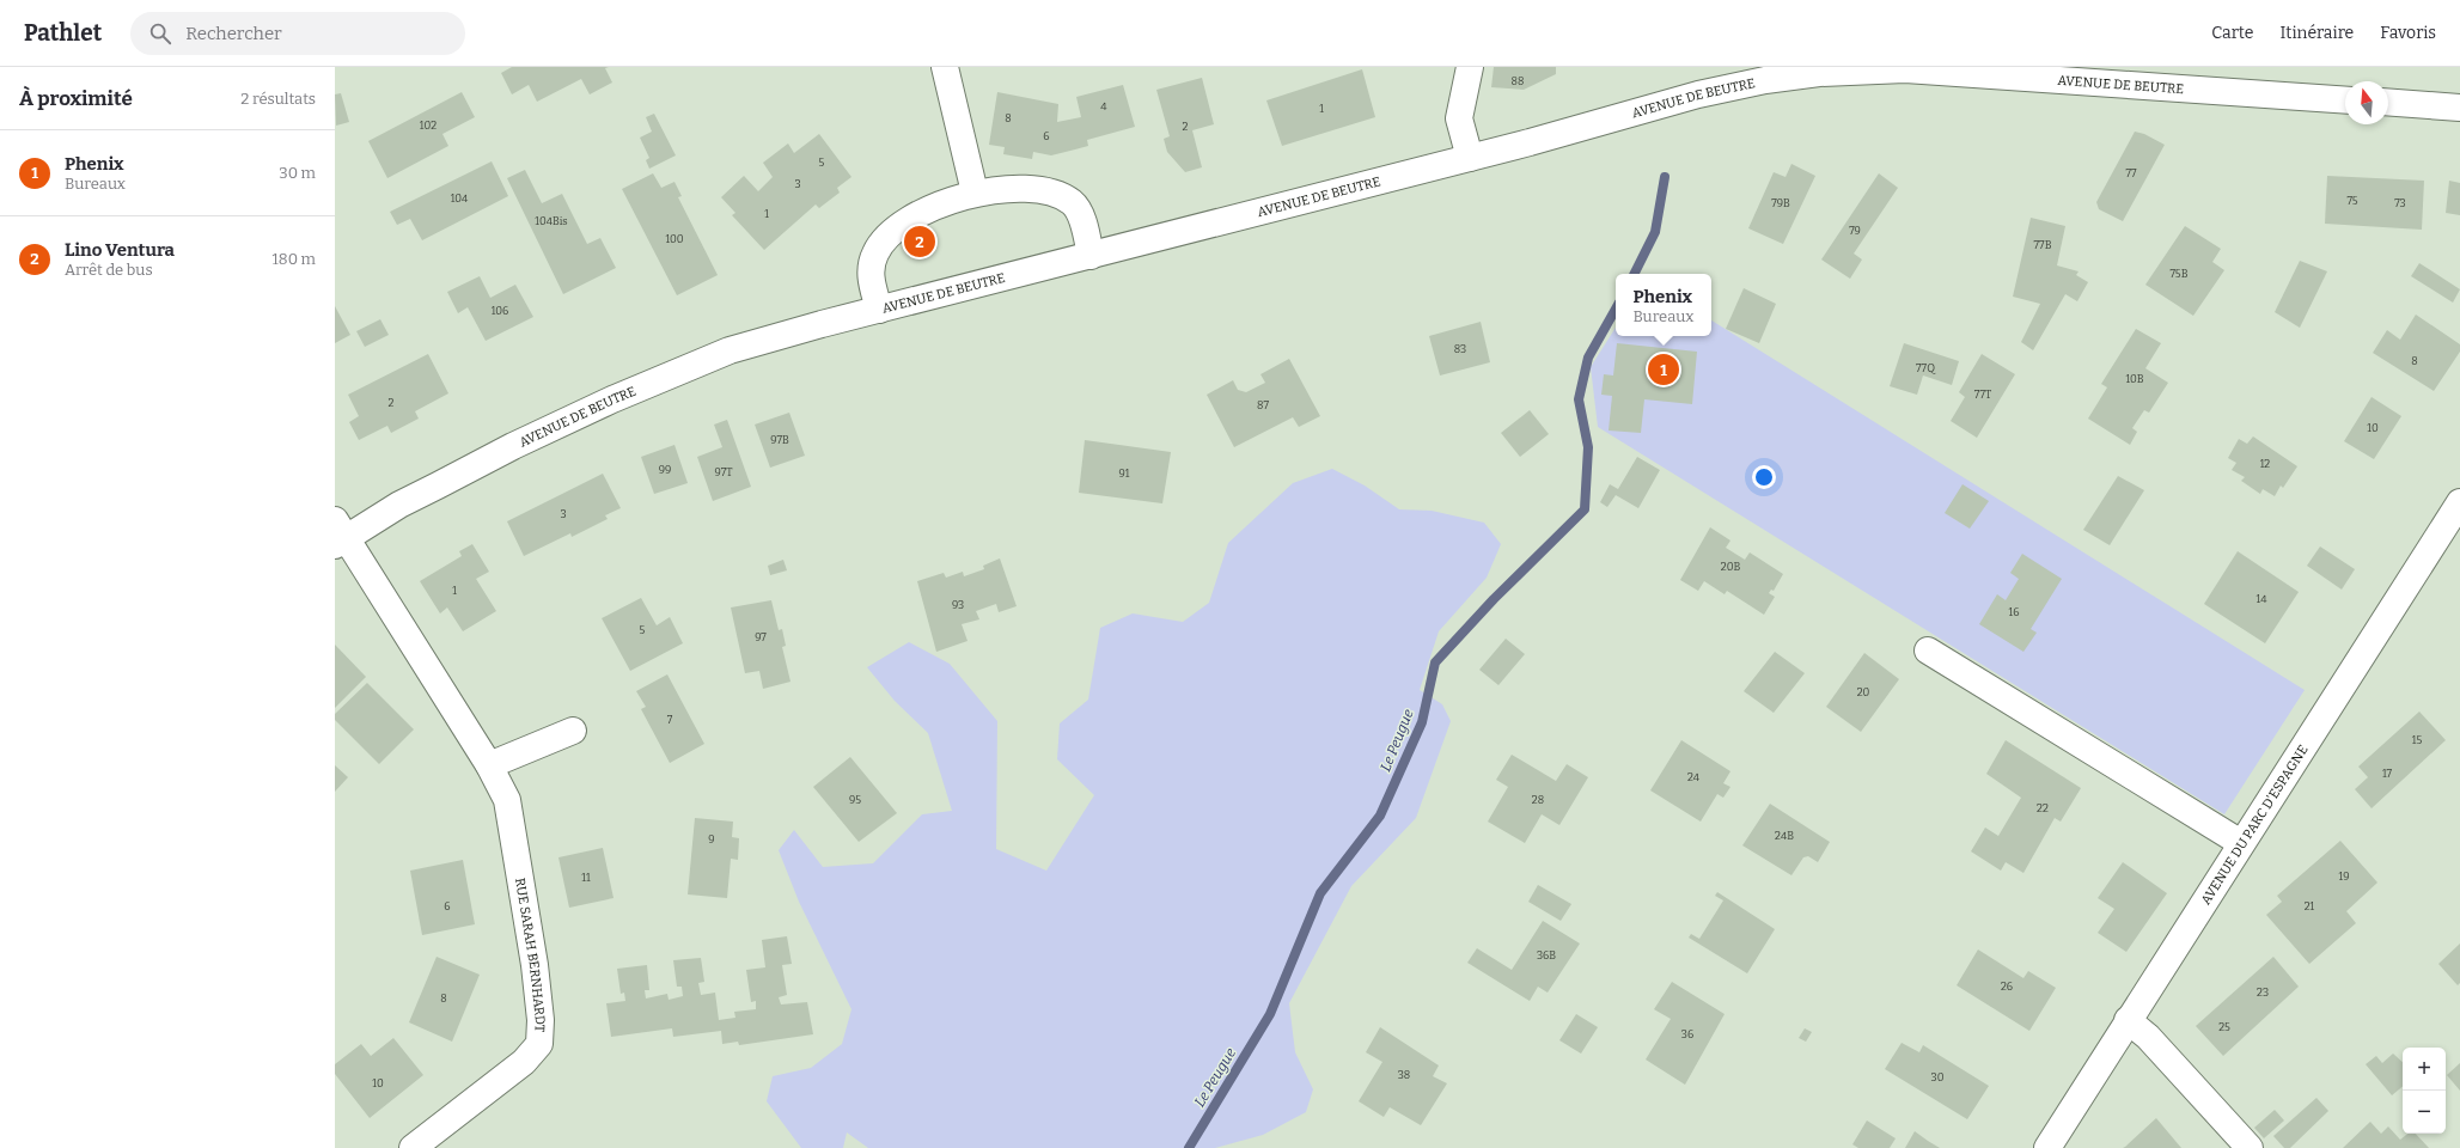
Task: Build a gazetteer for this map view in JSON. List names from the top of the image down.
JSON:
{
  "streets": {
    "street": ["AVENUE DE BEUTRE", "AVENUE DU PARC D'ESPAGNE", "RUE SARAH BERNHARDT"]
  },
  "crossings": [
    ["AVENUE DE BEUTRE", "RUE SARAH BERNHARDT"]
  ],
  "water": ["Le Peugue"],
  "house_numbers": [
    "88",
    "4",
    "1",
    "8",
    "102",
    "2",
    "6",
    "5",
    "77",
    "3",
    "104",
    "75",
    "79B",
    "73",
    "1",
    "104Bis",
    "79",
    "100",
    "77B",
    "75B",
    "106",
    "83",
    "8",
    "77Q",
    "10B",
    "77T",
    "2",
    "87",
    "10",
    "97B",
    "12",
    "99",
    "97T",
    "91",
    "3",
    "20B",
    "1",
    "14",
    "93",
    "16",
    "5",
    "97",
    "20",
    "7",
    "15",
    "17",
    "24",
    "95",
    "28",
    "22",
    "24B",
    "9",
    "19",
    "11",
    "6",
    "21",
    "36B",
    "26",
    "23",
    "8",
    "25",
    "36",
    "38",
    "30",
    "10"
  ],
  "north": "top",
  "page": {
    "header": "Pathlet",
    "search": "Rechercher",
    "nav": ["Carte", "Itinéraire", "Favoris"],
    "heading": ["À proximité", "2 résultats"],
    "list": [
      {
        "mark": "1",
        "name": "Phenix",
        "note": "Bureaux",
        "value": "30 m"
      },
      {
        "mark": "2",
        "name": "Lino Ventura",
        "note": "Arrêt de bus",
        "value": "180 m"
      }
    ],
    "pins": ["2", "1"],
    "popup": ["Phenix", "Bureaux"],
    "map_buttons": ["+", "−"]
  }
}
